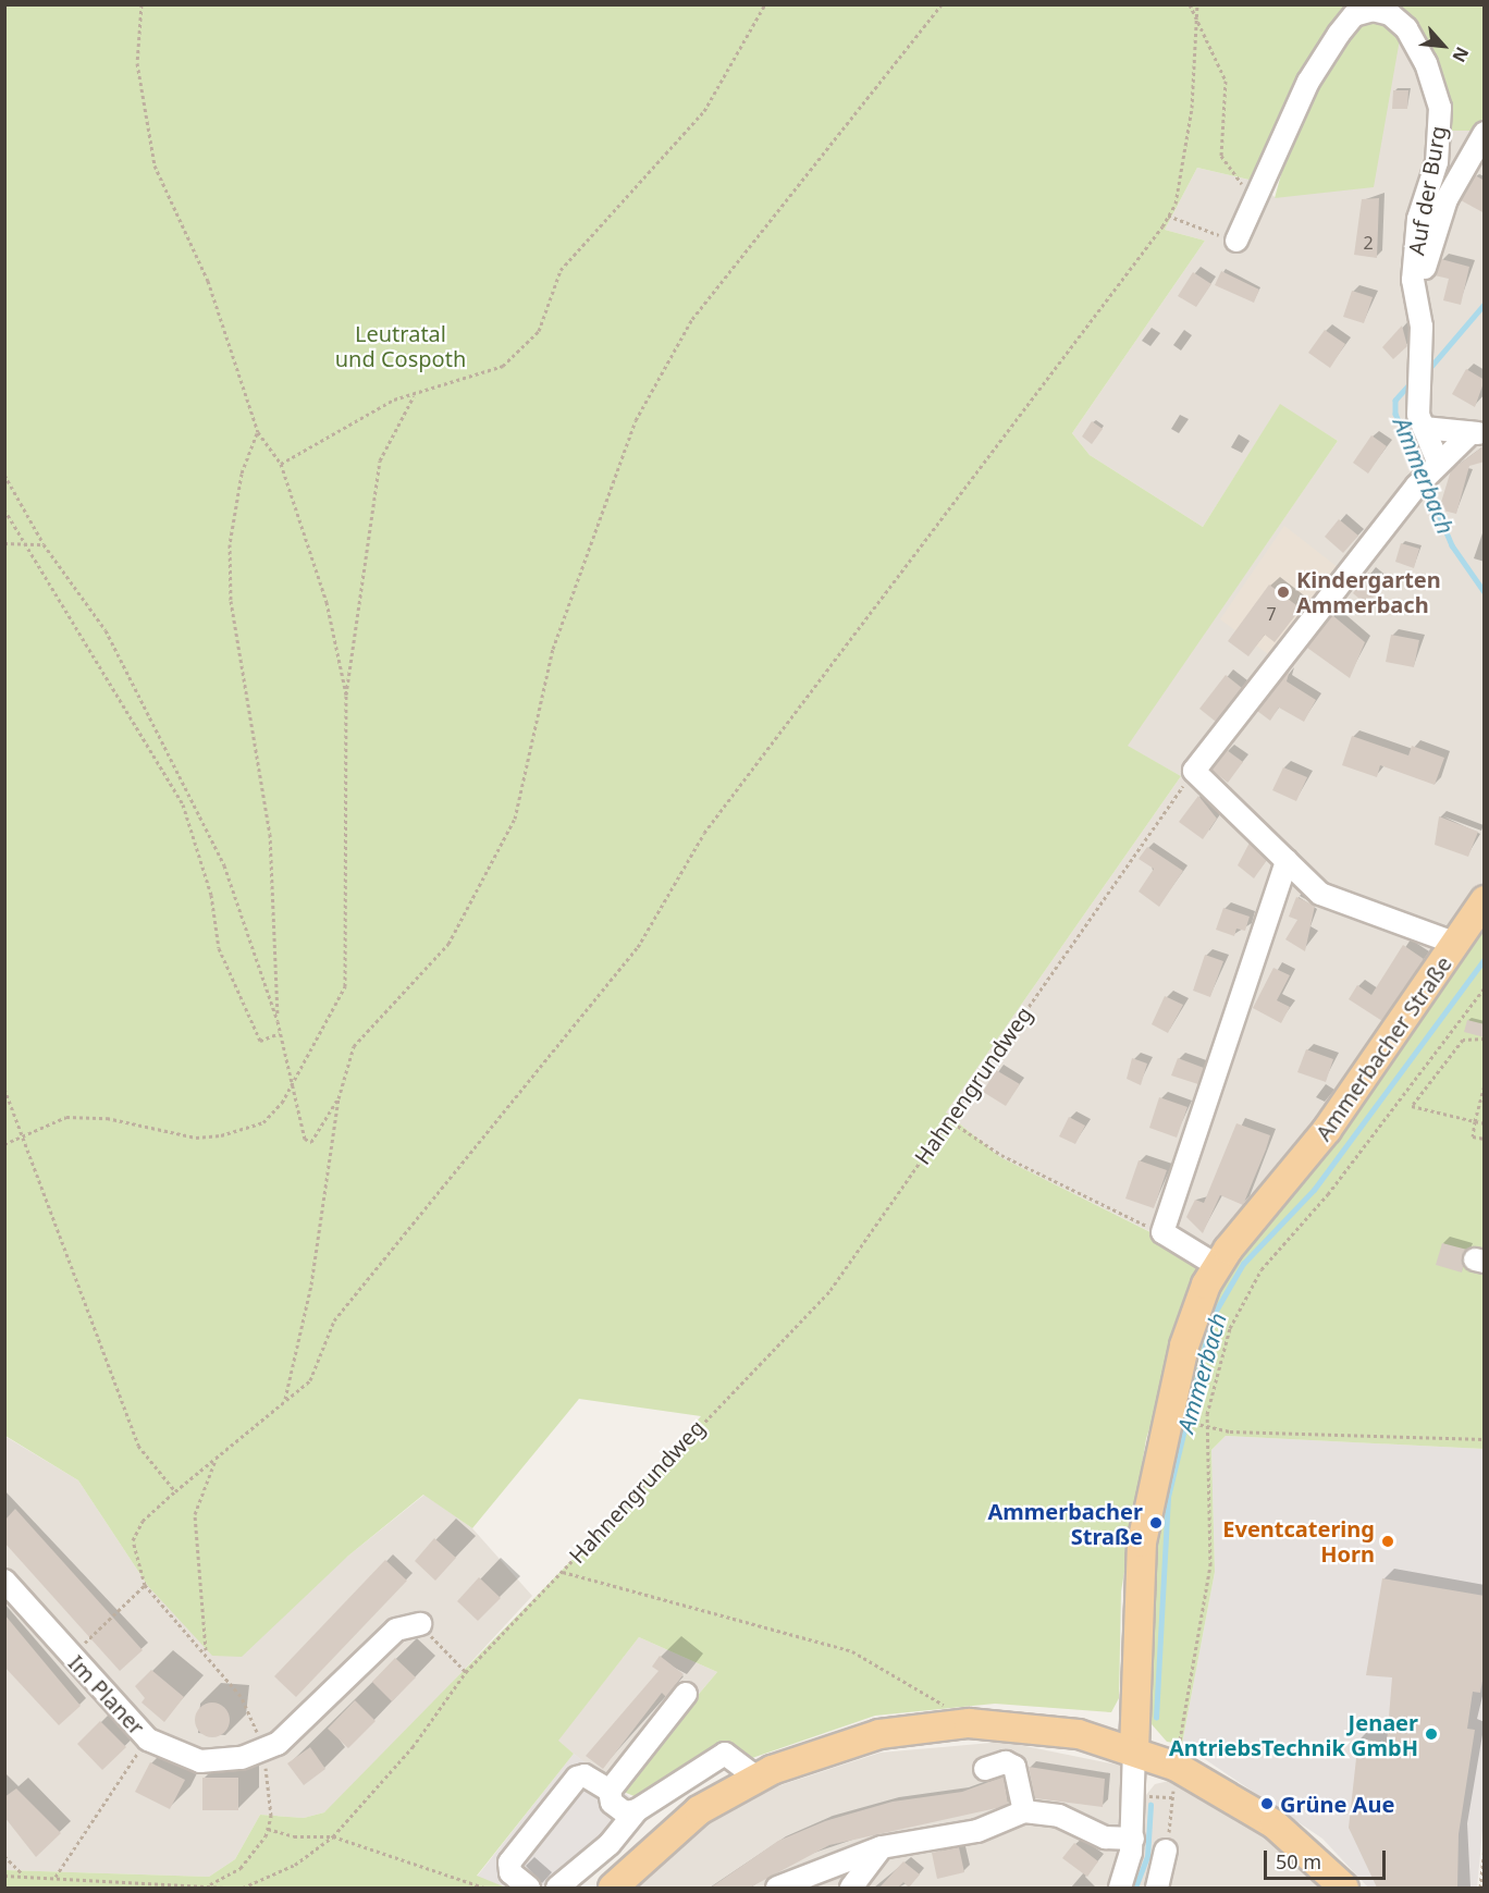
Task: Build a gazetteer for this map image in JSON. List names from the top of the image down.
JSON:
{
  "streets": {
    "main road": ["Ammerbacher Straße"],
    "street": ["Auf der Burg", "Im Planer"],
    "path": ["Hahnengrundweg"]
  },
  "crossings": [
    ["Ammerbacher Straße", "Hahnengrundweg"]
  ],
  "water": ["Ammerbach"],
  "parks": ["Leutratal und Cospoth"],
  "places": [
    "Kindergarten Ammerbach",
    "Ammerbacher Straße",
    "Eventcatering Horn",
    "Jenaer AntriebsTechnik GmbH",
    "Grüne Aue"
  ],
  "house_numbers": ["2", "7"],
  "scale_bar": "50 m",
  "north": "bottom right"
}
